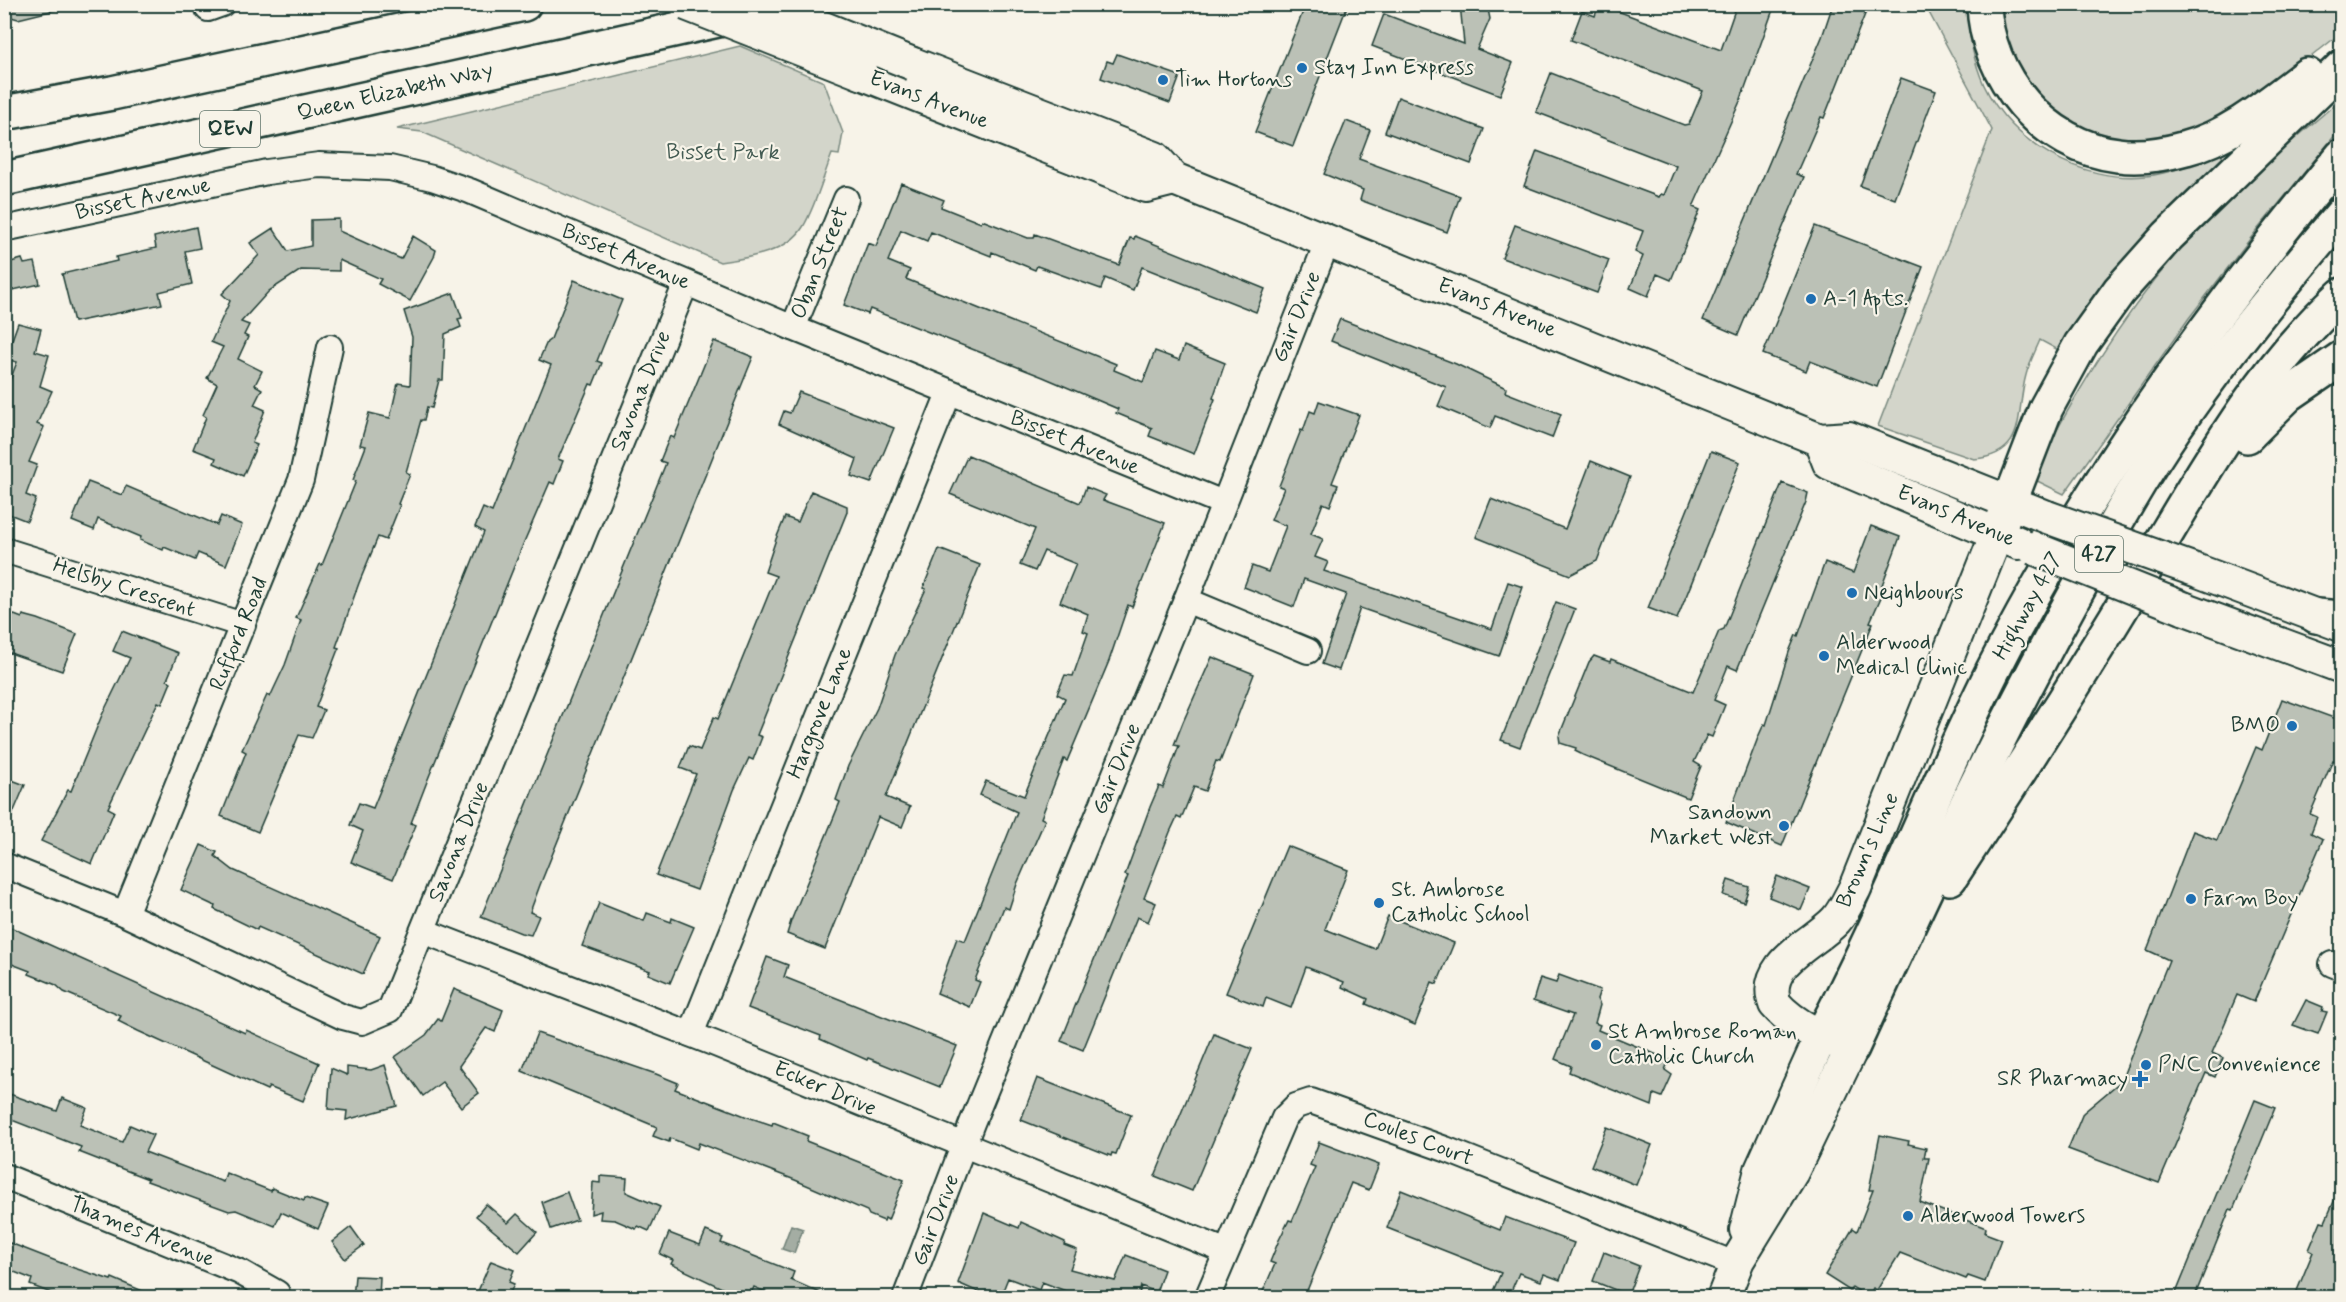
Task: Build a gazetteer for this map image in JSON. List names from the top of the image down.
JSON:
{
  "streets": {
    "highway": [
      "Queen Elizabeth Way",
      "QEW",
      "427",
      "Highway 427"
    ],
    "main road": ["Evans Avenue", "Brown's Line"],
    "street": [
      "Bisset Avenue",
      "Oban Street",
      "Gair Drive",
      "Savona Drive",
      "Helsby Crescent",
      "Rufford Road",
      "Hargrove Lane",
      "Ecker Drive",
      "Coules Court",
      "Thames Avenue"
    ]
  },
  "crossings": [
    ["Evans Avenue", "Gair Drive"],
    ["Evans Avenue", "Brown's Line"],
    ["Bisset Avenue", "Oban Street"],
    ["Bisset Avenue", "Gair Drive"],
    ["Bisset Avenue", "Savona Drive"],
    ["Bisset Avenue", "Hargrove Lane"],
    ["Gair Drive", "Ecker Drive"],
    ["Savona Drive", "Rufford Road"],
    ["Savona Drive", "Ecker Drive"],
    ["Helsby Crescent", "Rufford Road"],
    ["Highway 427", "Brown's Line"],
    ["Hargrove Lane", "Ecker Drive"],
    ["Ecker Drive", "Coules Court"]
  ],
  "parks": ["Bisset Park"],
  "places": {
    "other": [
      "Stay Inn Express",
      "Tim Hortons",
      "A-1 Apts.",
      "Neighbours",
      "Alderwood Medical Clinic",
      "BMO",
      "Sandown Market West",
      "Farm Boy",
      "St. Ambrose Catholic School",
      "St Ambrose Roman Catholic Church",
      "PNC Convenience",
      "Alderwood Towers"
    ],
    "health": ["SR Pharmacy"]
  }
}
